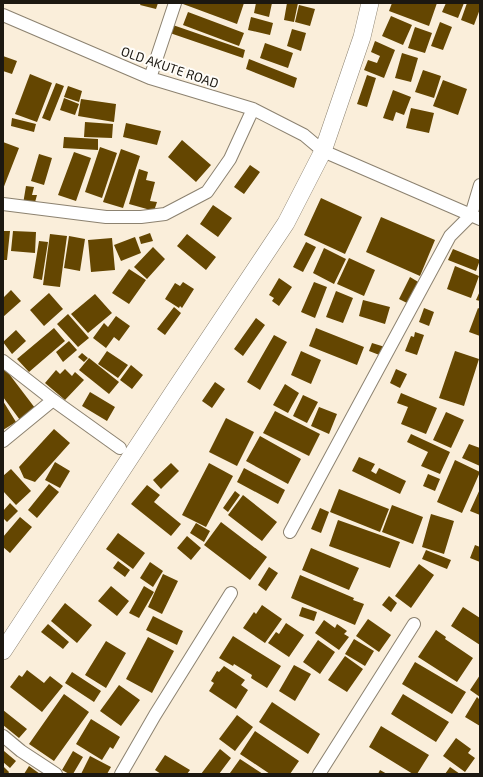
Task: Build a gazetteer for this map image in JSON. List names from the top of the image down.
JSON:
{
  "streets": {
    "street": ["OLD AKUTE ROAD"]
  }
}
